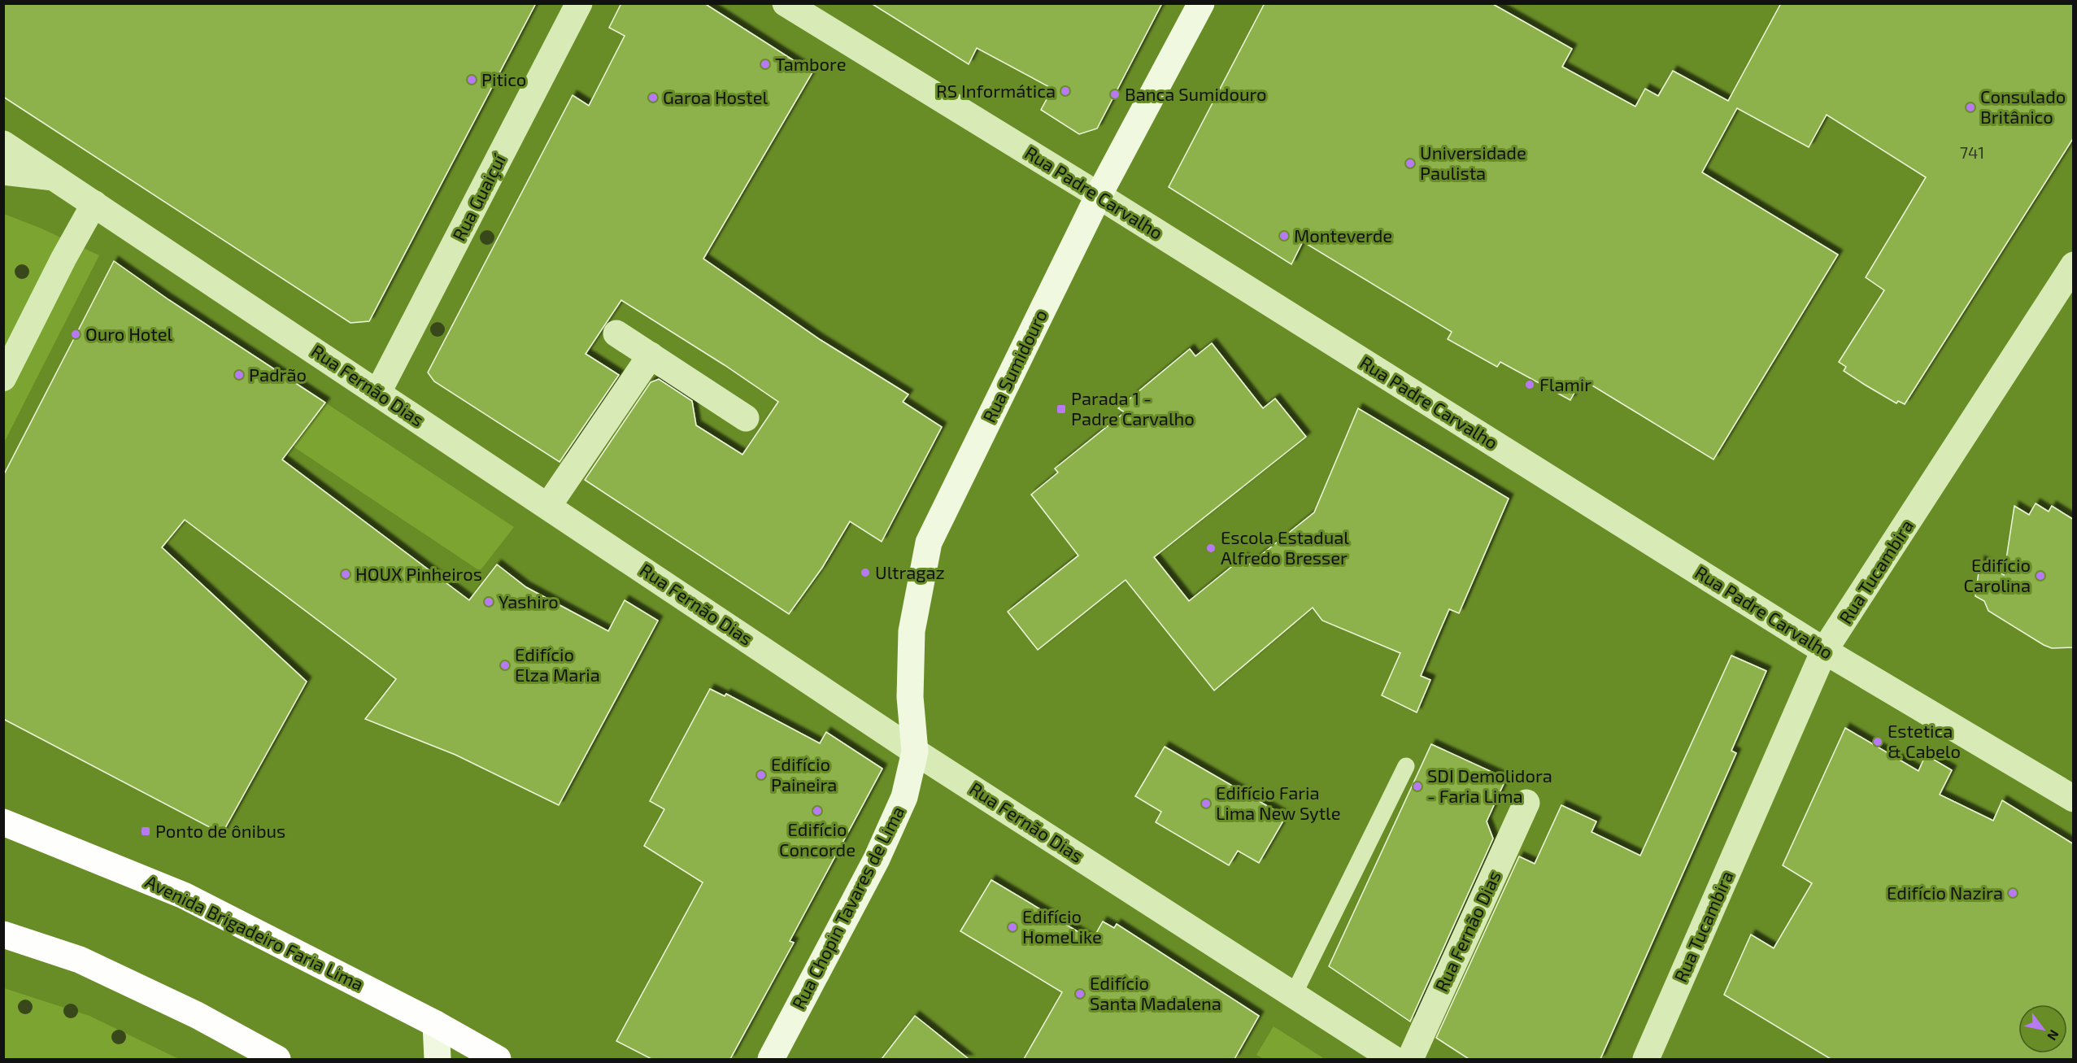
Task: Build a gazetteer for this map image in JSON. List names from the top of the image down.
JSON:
{
  "streets": {
    "highway": ["Avenida Brigadeiro Faria Lima"],
    "main road": ["Rua Sumidouro", "Rua Chopin Tavares de Lima"],
    "street": [
      "Rua Padre Carvalho",
      "Rua Guaiçuí",
      "Rua Fernão Dias",
      "Rua Tucambira"
    ]
  },
  "crossings": [
    ["Rua Padre Carvalho", "Rua Sumidouro"],
    ["Rua Padre Carvalho", "Rua Tucambira"],
    ["Rua Guaiçuí", "Rua Fernão Dias"],
    ["Rua Sumidouro", "Rua Fernão Dias"],
    ["Rua Sumidouro", "Rua Chopin Tavares de Lima"],
    ["Rua Fernão Dias", "Rua Chopin Tavares de Lima"]
  ],
  "places": {
    "other": [
      "Tambore",
      "Pitico",
      "RS Informática",
      "Banca Sumidouro",
      "Garoa Hostel",
      "Consulado Britânico",
      "Universidade Paulista",
      "Monteverde",
      "Ouro Hotel",
      "Padrão",
      "Flamir",
      "Escola Estadual Alfredo Bresser",
      "Ultragaz",
      "HOUX Pinheiros",
      "Edifício Carolina",
      "Yashiro",
      "Edifício Elza Maria",
      "Estetica & Cabelo",
      "Edifício Paineira",
      "SDI Demolidora - Faria Lima",
      "Edifício Faria Lima New Sytle",
      "Edifício Concorde",
      "Edifício Nazira",
      "Edifício HomeLike",
      "Edifício Santa Madalena"
    ],
    "transit": ["Parada 1 - Padre Carvalho", "Ponto de ônibus"]
  },
  "house_numbers": ["741"],
  "north": "bottom right"
}
